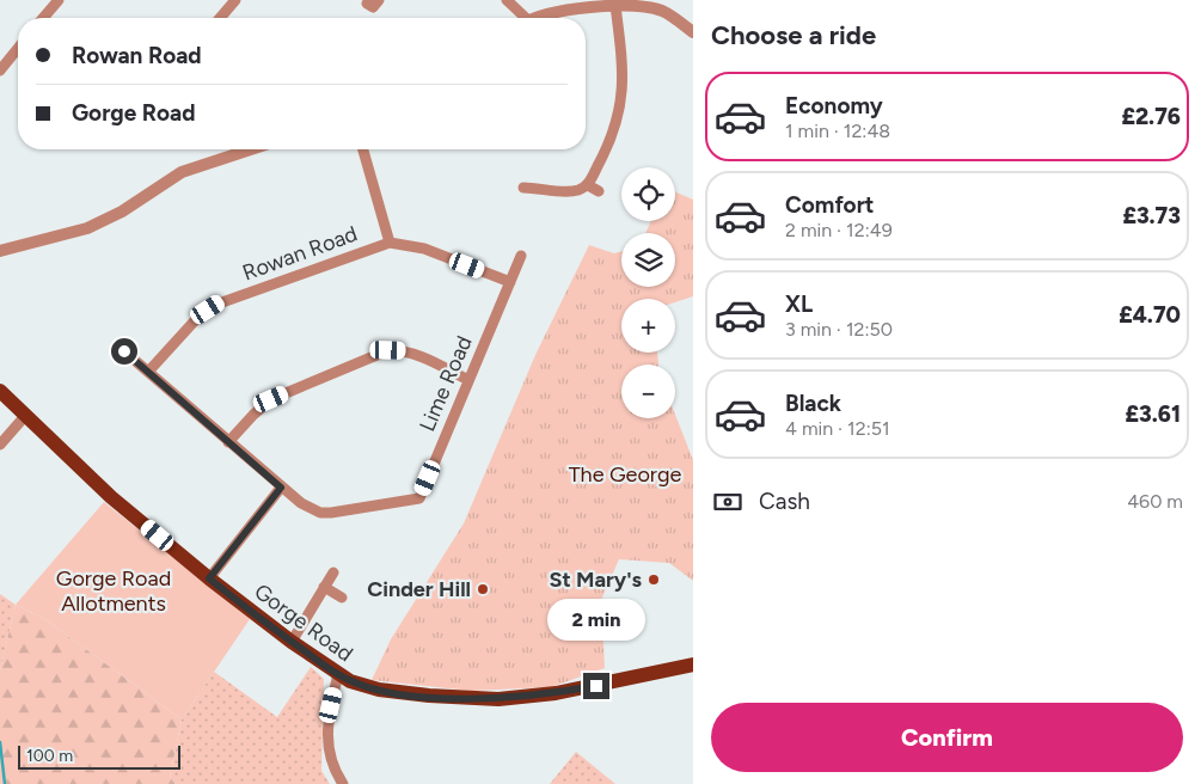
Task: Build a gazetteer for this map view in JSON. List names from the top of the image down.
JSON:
{
  "streets": {
    "main road": ["Gorge Road"],
    "street": ["Rowan Road", "Lime Road"]
  },
  "parks": ["The George", "Gorge Road Allotments"],
  "places": ["St Mary's", "Cinder Hill"],
  "scale_bar": "100 m",
  "page": {
    "heading": "Choose a ride",
    "banner": ["Rowan Road", "Gorge Road"],
    "list": [
      {
        "name": "Economy",
        "note": "1 min · 12:48",
        "value": "£2.76"
      },
      {
        "name": "Comfort",
        "note": "2 min · 12:49",
        "value": "£3.73"
      },
      {
        "name": "XL",
        "note": "3 min · 12:50",
        "value": "£4.70"
      },
      {
        "name": "Black",
        "note": "4 min · 12:51",
        "value": "£3.61"
      }
    ],
    "map_buttons": ["+", "−"],
    "pay": ["Cash", "460 m"],
    "bubble": "2 min",
    "buttons": "Confirm",
    "scale": "100 m"
  }
}
